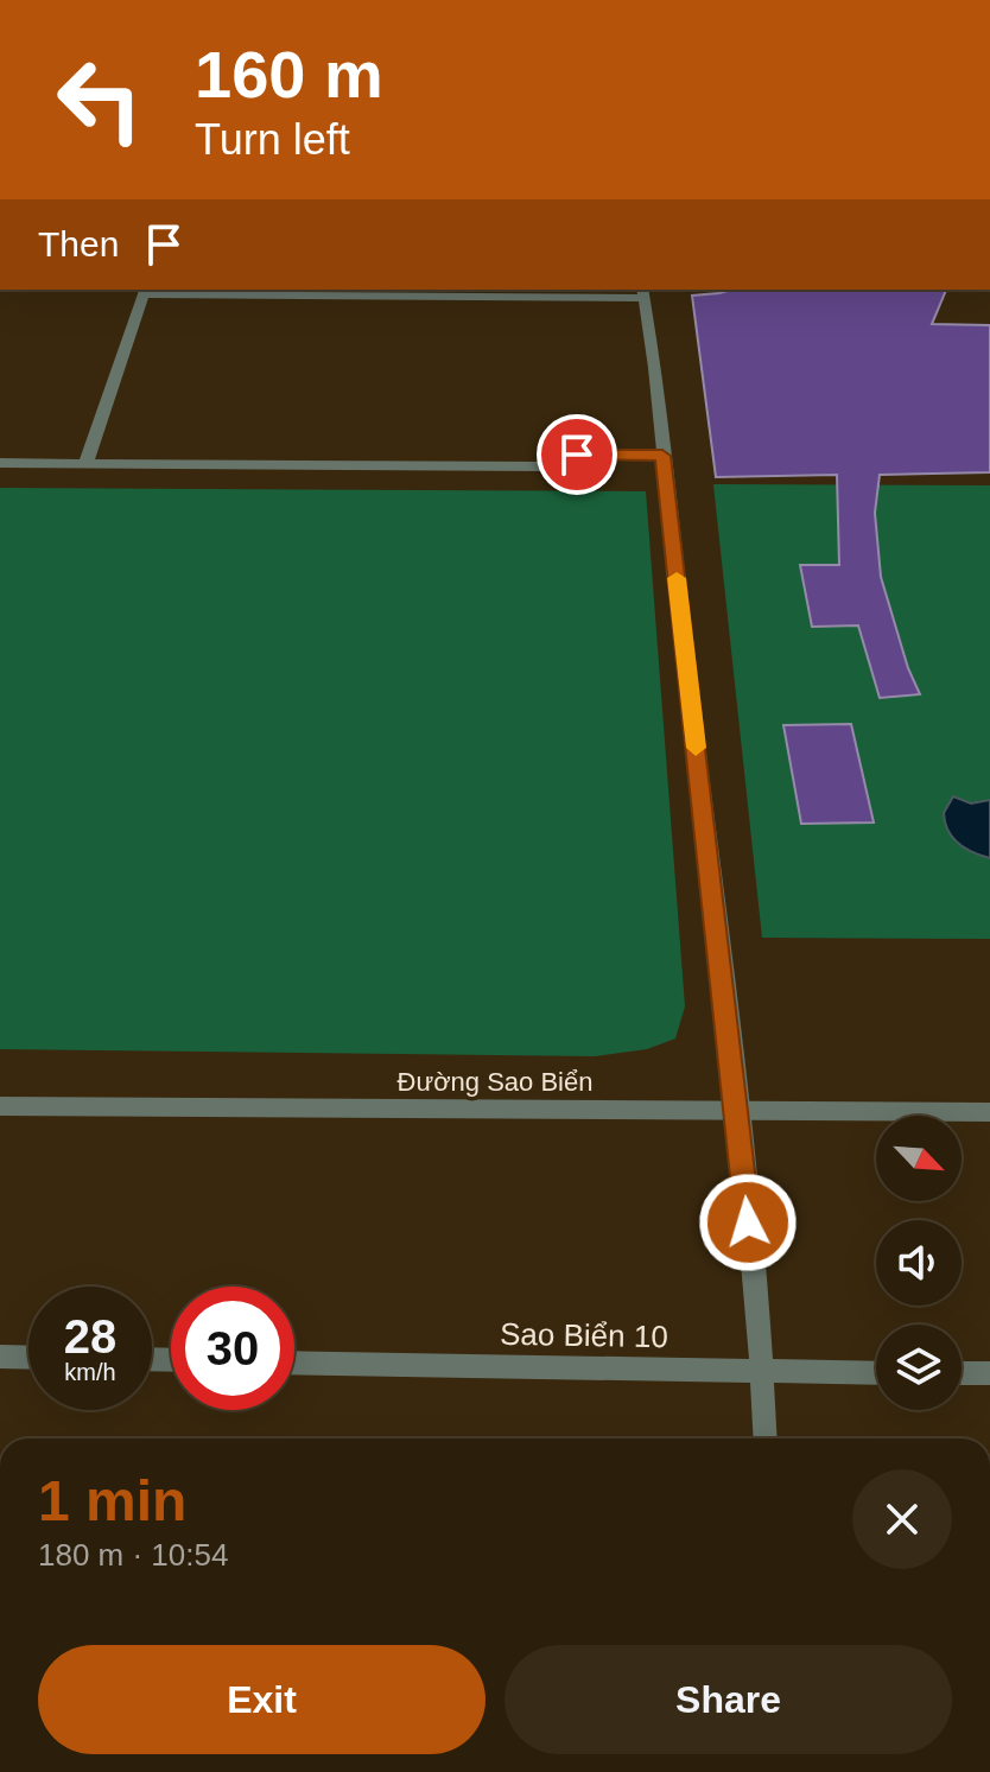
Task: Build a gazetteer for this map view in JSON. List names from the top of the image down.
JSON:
{
  "streets": {
    "street": ["Đường Sao Biển", "Sao Biển 10"]
  },
  "north": "bottom right",
  "page": {
    "turn": ["160 m", "Turn left"],
    "then": "Then",
    "speed": "28 km/h",
    "limit": "30",
    "heading": ["1 min", "180 m · 10:54"],
    "buttons": ["Exit", "Share"]
  }
}
